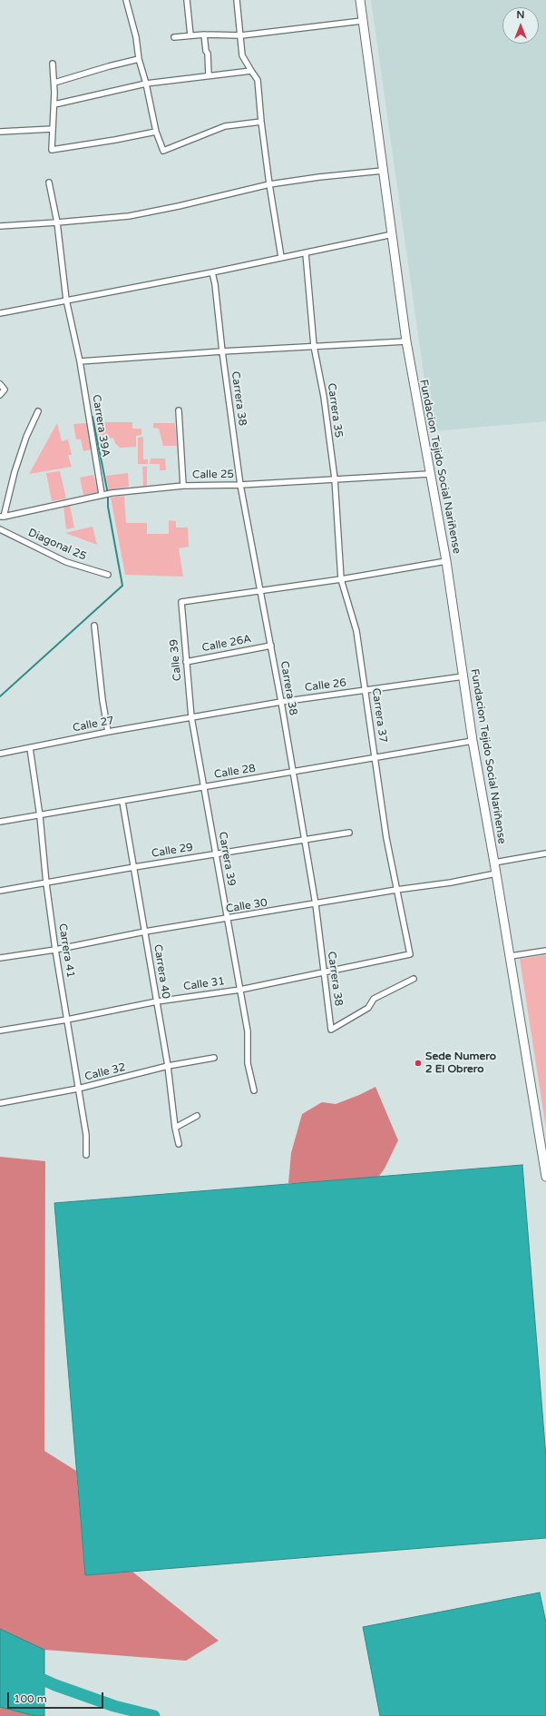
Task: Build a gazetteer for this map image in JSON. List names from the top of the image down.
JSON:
{
  "streets": {
    "main road": ["Fundacion Tejido Social Nariñense"],
    "street": [
      "Carrera 38",
      "Carrera 35",
      "Carrera 39A",
      "Calle 25",
      "Diagonal 25",
      "Calle 26A",
      "Calle 39",
      "Calle 26",
      "Carrera 37",
      "Calle 27",
      "Calle 28",
      "Calle 29",
      "Carrera 39",
      "Calle 30",
      "Carrera 41",
      "Carrera 40",
      "Calle 31",
      "Calle 32"
    ]
  },
  "crossings": [
    ["Carrera 38", "Calle 25"],
    ["Carrera 38", "Calle 26A"],
    ["Carrera 38", "Calle 39"],
    ["Carrera 38", "Calle 26"],
    ["Carrera 38", "Calle 28"],
    ["Carrera 38", "Calle 29"],
    ["Carrera 38", "Calle 30"],
    ["Carrera 38", "Calle 31"],
    ["Carrera 35", "Calle 25"],
    ["Carrera 35", "Carrera 37"],
    ["Carrera 39A", "Calle 25"],
    ["Fundacion Tejido Social Nariñense", "Calle 25"],
    ["Fundacion Tejido Social Nariñense", "Calle 26"],
    ["Fundacion Tejido Social Nariñense", "Calle 28"],
    ["Fundacion Tejido Social Nariñense", "Calle 30"],
    ["Calle 25", "Carrera 37"],
    ["Calle 26A", "Calle 39"],
    ["Calle 39", "Calle 26"],
    ["Calle 39", "Calle 27"],
    ["Calle 39", "Carrera 39"],
    ["Calle 26", "Carrera 37"],
    ["Calle 26", "Calle 27"],
    ["Calle 26", "Carrera 39"],
    ["Carrera 37", "Calle 28"],
    ["Carrera 37", "Calle 30"],
    ["Carrera 37", "Calle 31"],
    ["Calle 27", "Carrera 39"],
    ["Calle 27", "Carrera 41"],
    ["Calle 28", "Carrera 39"],
    ["Calle 28", "Carrera 41"],
    ["Calle 28", "Carrera 40"],
    ["Calle 29", "Carrera 39"],
    ["Calle 29", "Carrera 41"],
    ["Calle 29", "Carrera 40"],
    ["Carrera 39", "Calle 30"],
    ["Carrera 39", "Calle 31"],
    ["Calle 30", "Carrera 41"],
    ["Calle 30", "Carrera 40"],
    ["Carrera 41", "Calle 31"],
    ["Carrera 41", "Calle 32"],
    ["Carrera 40", "Calle 31"],
    ["Carrera 40", "Calle 32"]
  ],
  "places": ["Sede Numero 2 El Obrero"],
  "scale_bar": "100 m",
  "north": "top"
}
